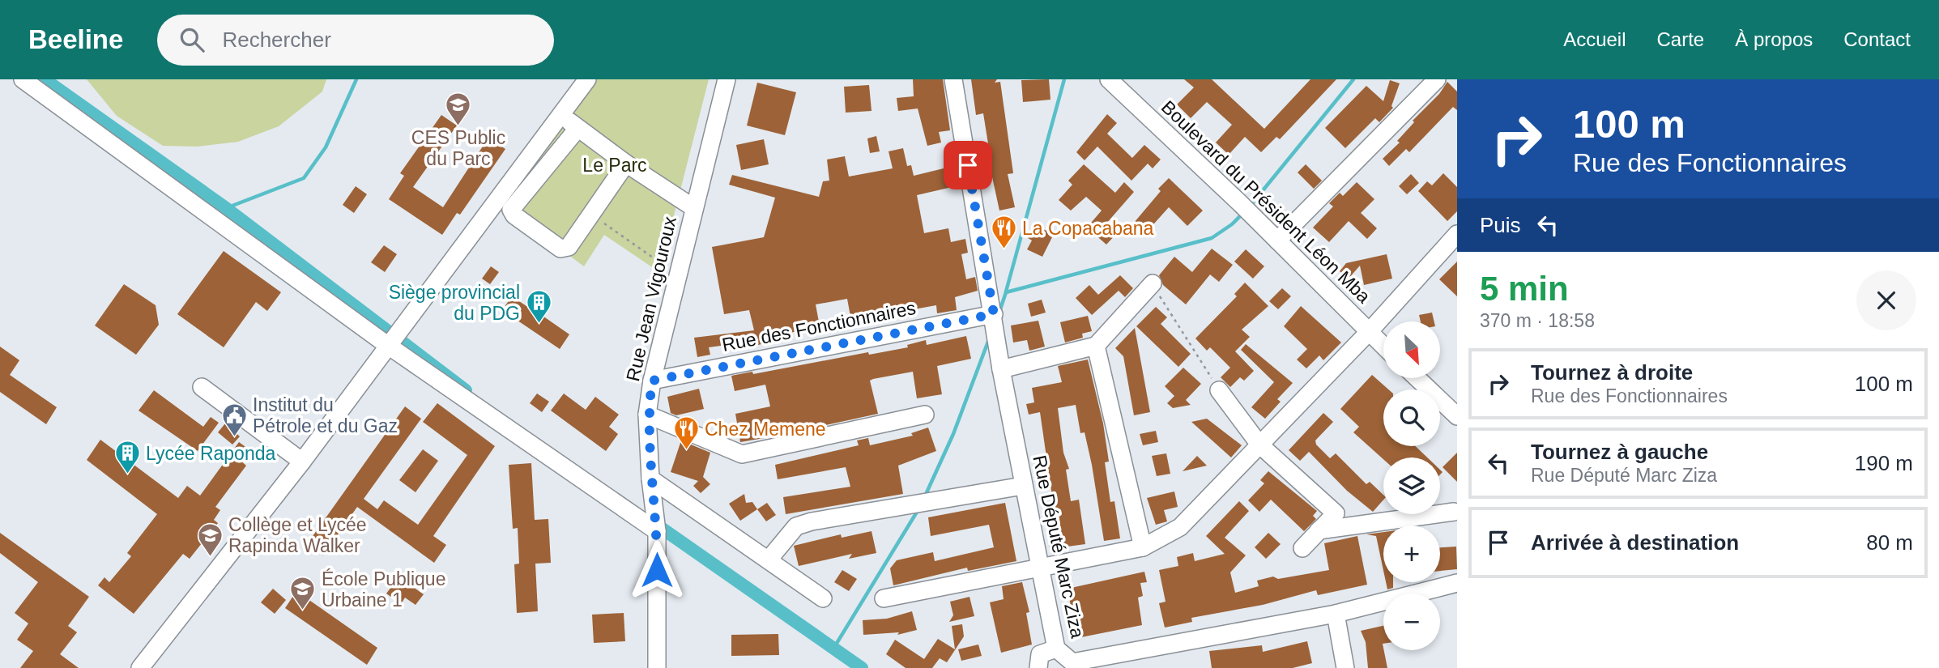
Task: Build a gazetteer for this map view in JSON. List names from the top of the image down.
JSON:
{
  "streets": {
    "street": [
      "Boulevard du Président Léon Mba",
      "Rue Jean Vigouroux",
      "Rue des Fonctionnaires",
      "Rue Député Marc Ziza"
    ]
  },
  "crossings": [
    ["Rue Jean Vigouroux", "Rue des Fonctionnaires"],
    ["Rue des Fonctionnaires", "Rue Député Marc Ziza"]
  ],
  "parks": ["Le Parc"],
  "places": {
    "school or university": ["CES Public du Parc", "Collège et Lycée Rapinda Walker", "École Publique Urbaine 1"],
    "restaurant": ["La Copacabana", "Chez Memene"],
    "building": ["Siège provincial du PDG", "Lycée Raponda"],
    "public building": ["Institut du Pétrole et du Gaz"]
  },
  "north": "bottom right",
  "page": {
    "header": "Beeline",
    "search": "Rechercher",
    "nav": [
      "Accueil",
      "Carte",
      "À propos",
      "Contact"
    ],
    "turn": ["100 m", "Rue des Fonctionnaires"],
    "then": "Puis",
    "heading": ["5 min", "370 m · 18:58"],
    "map_buttons": ["+", "−"],
    "list": [
      {
        "name": "Tournez à droite",
        "note": "Rue des Fonctionnaires",
        "value": "100 m"
      },
      {
        "name": "Tournez à gauche",
        "note": "Rue Député Marc Ziza",
        "value": "190 m"
      },
      {
        "name": "Arrivée à destination",
        "value": "80 m"
      }
    ]
  }
}
